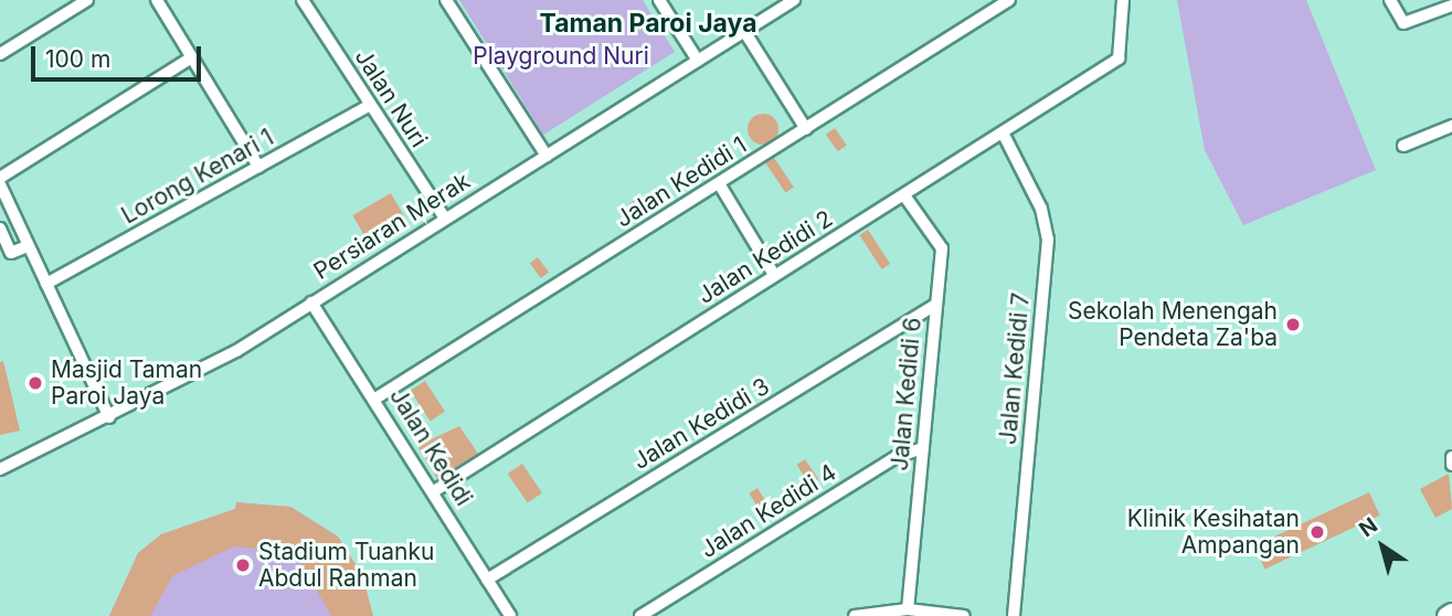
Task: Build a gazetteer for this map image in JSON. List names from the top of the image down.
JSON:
{
  "streets": {
    "street": [
      "Jalan Nuri",
      "Lorong Kenari 1",
      "Jalan Kedidi 1",
      "Persiaran Merak",
      "Jalan Kedidi 2",
      "Jalan Kedidi 7",
      "Jalan Kedidi 6",
      "Jalan Kedidi 3",
      "Jalan Kedidi",
      "Jalan Kedidi 4"
    ]
  },
  "crossings": [
    ["Jalan Nuri", "Lorong Kenari 1"],
    ["Jalan Nuri", "Persiaran Merak"],
    ["Jalan Kedidi 1", "Jalan Kedidi"],
    ["Persiaran Merak", "Jalan Kedidi"],
    ["Jalan Kedidi 2", "Jalan Kedidi 7"],
    ["Jalan Kedidi 2", "Jalan Kedidi 6"],
    ["Jalan Kedidi 2", "Jalan Kedidi"],
    ["Jalan Kedidi 6", "Jalan Kedidi 3"],
    ["Jalan Kedidi 6", "Jalan Kedidi 4"],
    ["Jalan Kedidi 3", "Jalan Kedidi"]
  ],
  "districts": ["Taman Paroi Jaya"],
  "parks": ["Playground Nuri"],
  "places": [
    "Sekolah Menengah Pendeta Za'ba",
    "Masjid Taman Paroi Jaya",
    "Klinik Kesihatan Ampangan",
    "Stadium Tuanku Abdul Rahman"
  ],
  "scale_bar": "100 m",
  "north": "top left"
}
